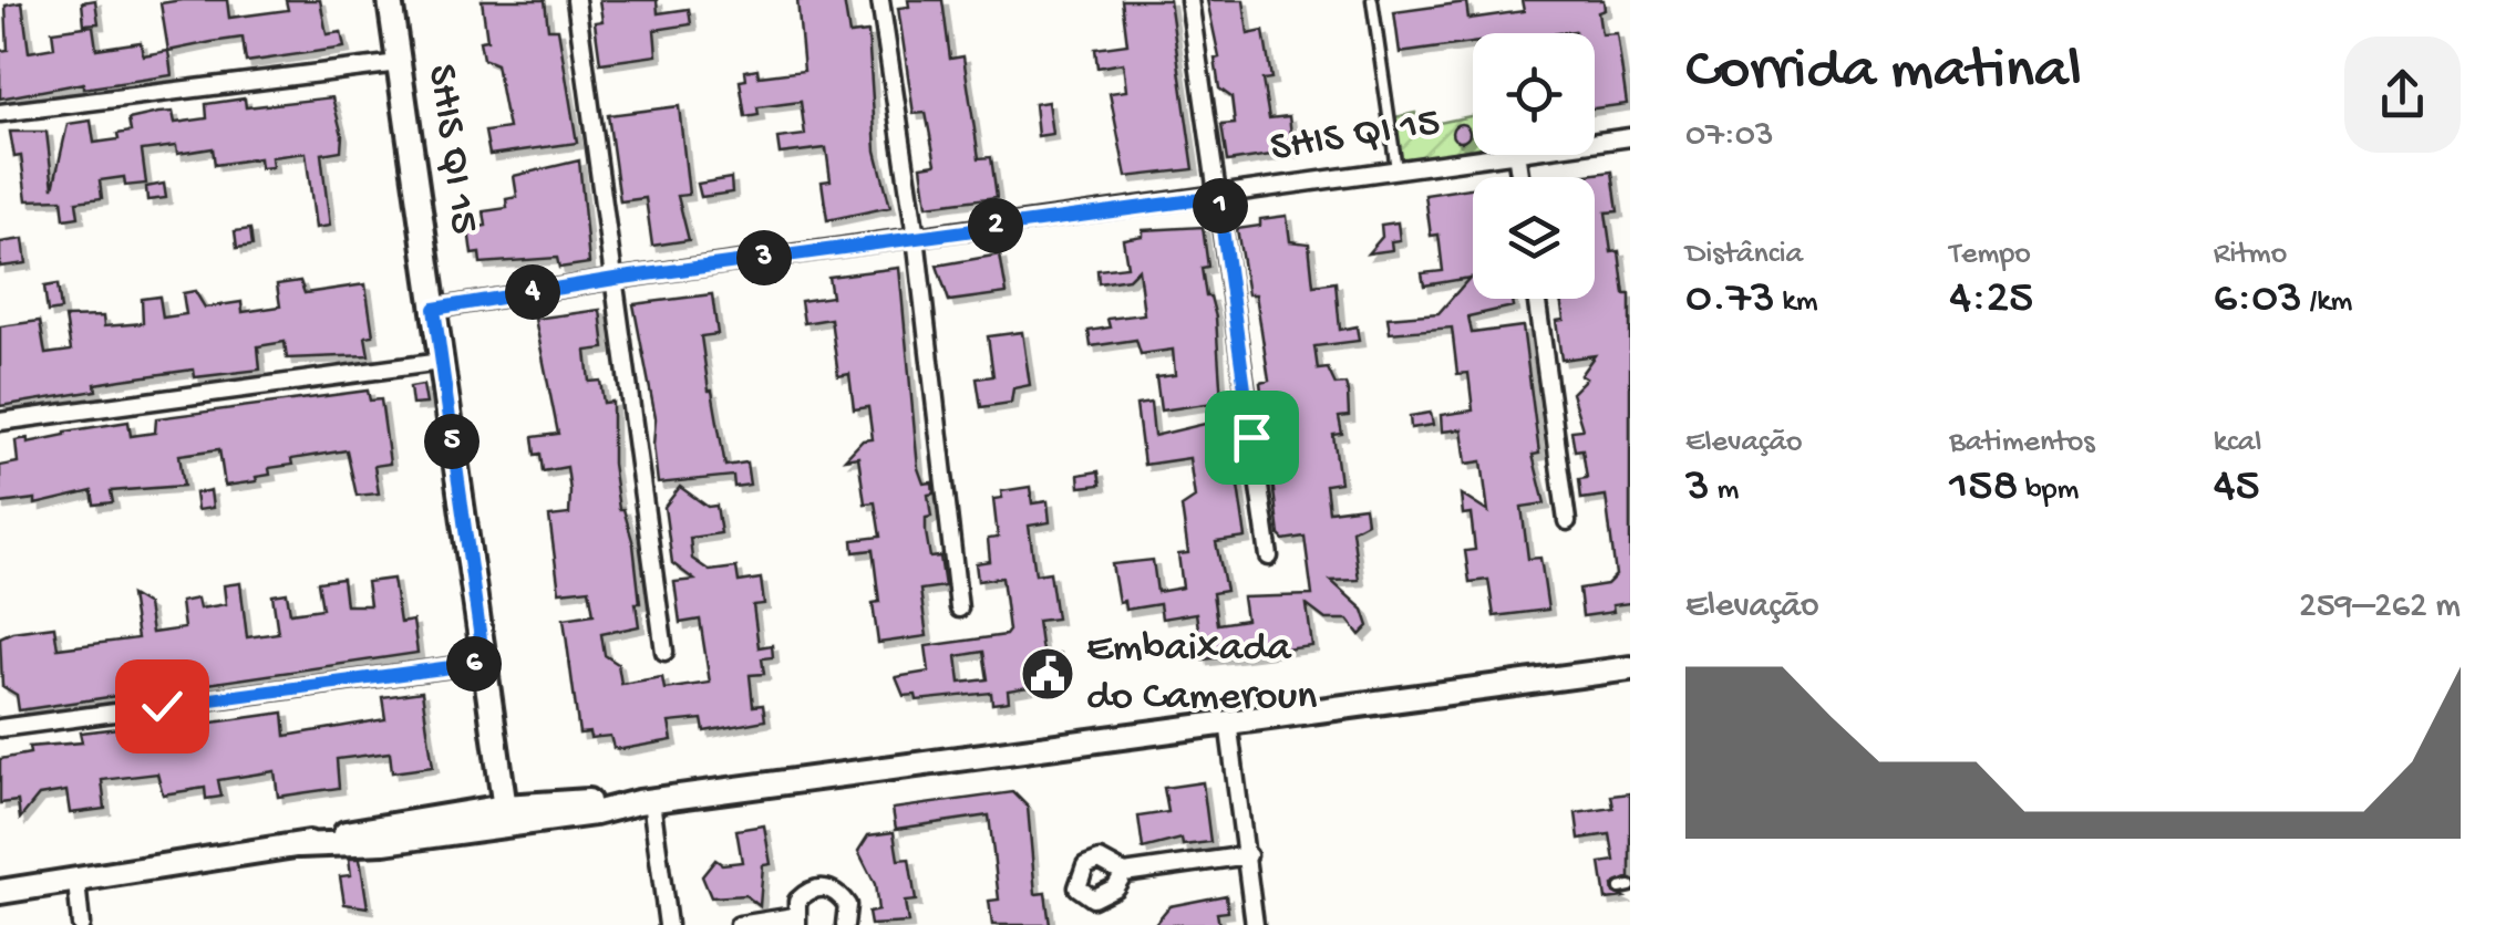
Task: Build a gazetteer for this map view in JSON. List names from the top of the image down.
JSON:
{
  "streets": {
    "street": ["SHIS QI 15"]
  },
  "places": {
    "public building": ["Embaixada do Cameroun"]
  },
  "page": {
    "heading": ["Corrida matinal", "07:03"],
    "pins": [
      "1",
      "2",
      "3",
      "4",
      "5",
      "6"
    ],
    "stats": [
      ["Distância", "0.73 km"],
      ["Tempo", "4:25"],
      ["Ritmo", "6:03 /km"],
      ["Elevação", "3 m"],
      ["Batimentos", "158 bpm"],
      ["kcal", "45"]
    ],
    "chart": ["Elevação", "259–262 m"]
  }
}
